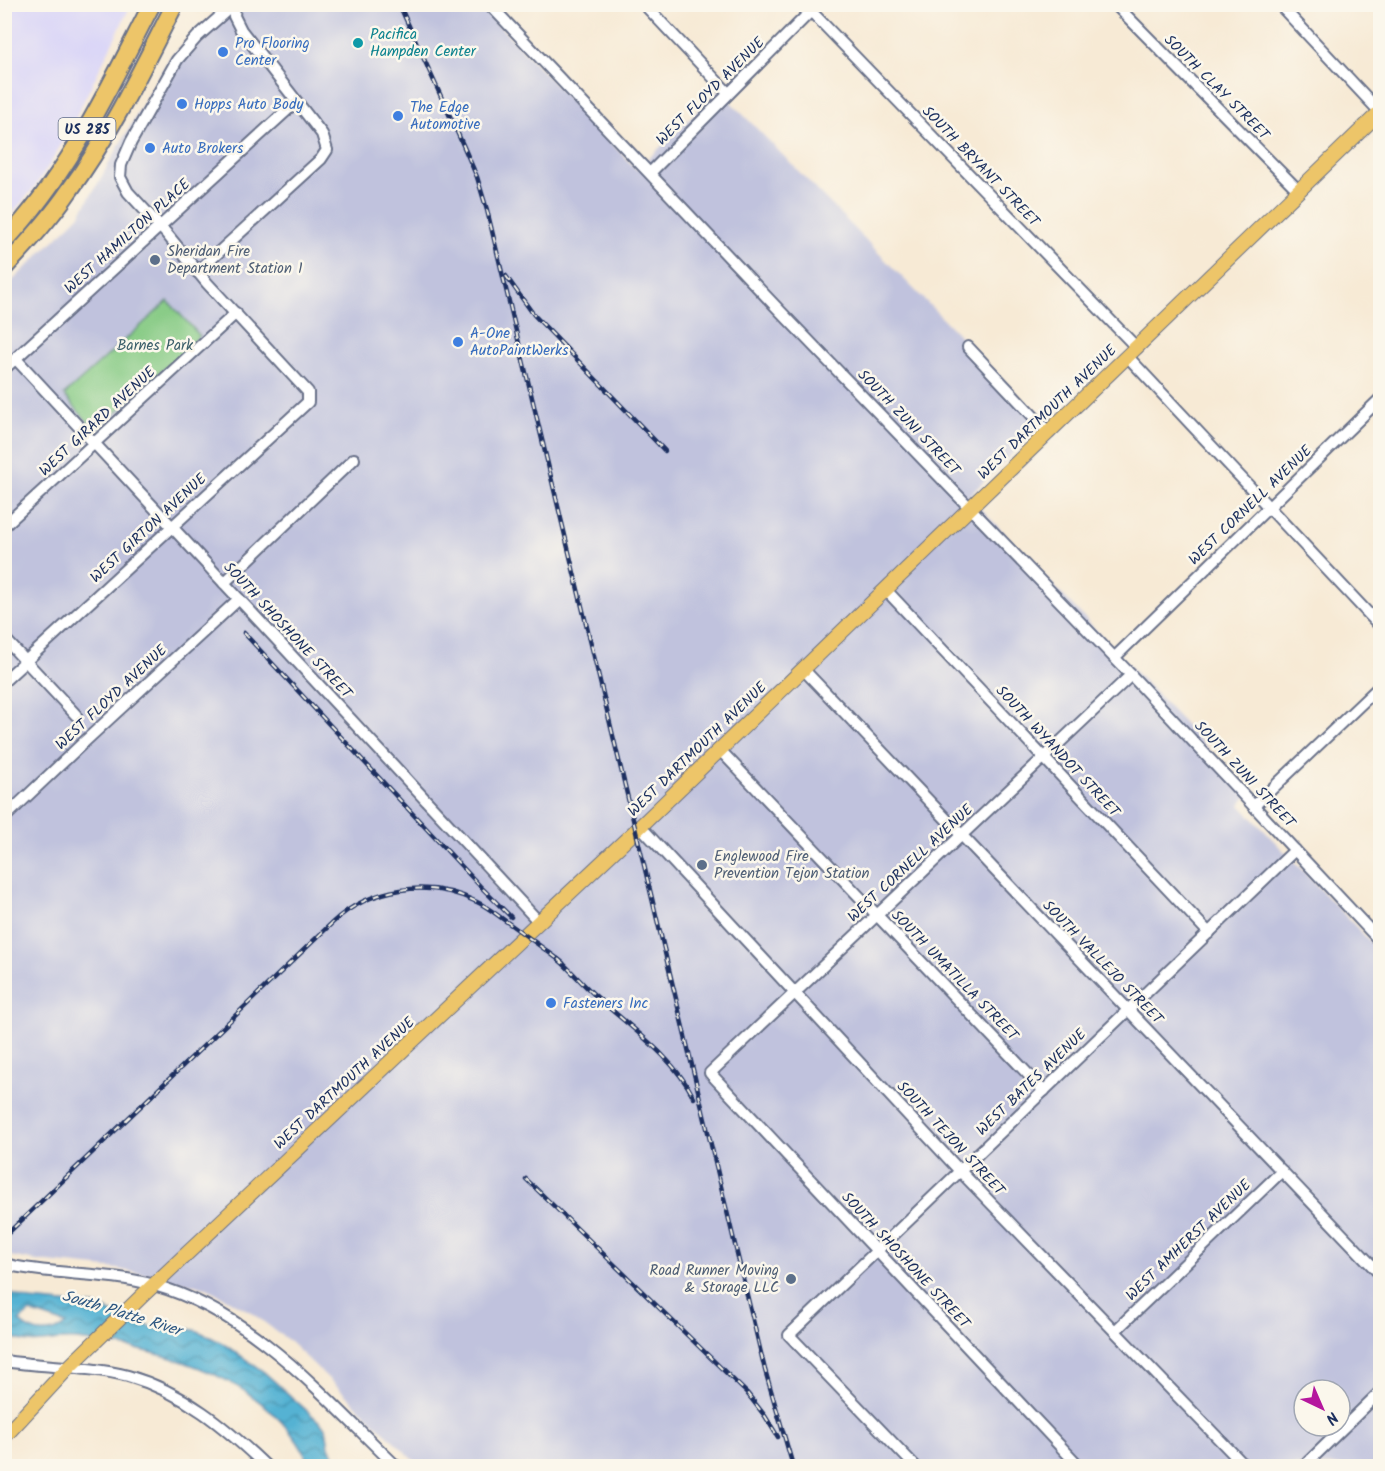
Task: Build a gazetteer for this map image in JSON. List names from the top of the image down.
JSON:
{
  "streets": {
    "highway": ["US 285"],
    "main road": ["WEST DARTMOUTH AVENUE"],
    "street": [
      "SOUTH CLAY STREET",
      "WEST FLOYD AVENUE",
      "SOUTH BRYANT STREET",
      "WEST HAMILTON PLACE",
      "WEST GIRARD AVENUE",
      "SOUTH ZUNI STREET",
      "WEST CORNELL AVENUE",
      "WEST GIRTON AVENUE",
      "SOUTH SHOSHONE STREET",
      "SOUTH WYANDOT STREET",
      "SOUTH VALLEJO STREET",
      "SOUTH UMATILLA STREET",
      "WEST BATES AVENUE",
      "SOUTH TEJON STREET",
      "WEST AMHERST AVENUE"
    ]
  },
  "crossings": [
    ["SOUTH CLAY STREET", "WEST DARTMOUTH AVENUE"],
    ["WEST FLOYD AVENUE", "SOUTH BRYANT STREET"],
    ["WEST FLOYD AVENUE", "SOUTH ZUNI STREET"],
    ["WEST FLOYD AVENUE", "SOUTH SHOSHONE STREET"],
    ["SOUTH BRYANT STREET", "WEST DARTMOUTH AVENUE"],
    ["SOUTH BRYANT STREET", "WEST CORNELL AVENUE"],
    ["WEST HAMILTON PLACE", "SOUTH SHOSHONE STREET"],
    ["WEST DARTMOUTH AVENUE", "SOUTH ZUNI STREET"],
    ["WEST DARTMOUTH AVENUE", "SOUTH SHOSHONE STREET"],
    ["WEST DARTMOUTH AVENUE", "SOUTH WYANDOT STREET"],
    ["WEST DARTMOUTH AVENUE", "SOUTH VALLEJO STREET"],
    ["WEST DARTMOUTH AVENUE", "SOUTH UMATILLA STREET"],
    ["WEST DARTMOUTH AVENUE", "SOUTH TEJON STREET"],
    ["WEST GIRARD AVENUE", "WEST GIRTON AVENUE"],
    ["WEST GIRARD AVENUE", "SOUTH SHOSHONE STREET"],
    ["SOUTH ZUNI STREET", "WEST CORNELL AVENUE"],
    ["SOUTH ZUNI STREET", "WEST BATES AVENUE"],
    ["WEST CORNELL AVENUE", "SOUTH SHOSHONE STREET"],
    ["WEST CORNELL AVENUE", "SOUTH WYANDOT STREET"],
    ["WEST CORNELL AVENUE", "SOUTH VALLEJO STREET"],
    ["WEST CORNELL AVENUE", "SOUTH UMATILLA STREET"],
    ["WEST CORNELL AVENUE", "SOUTH TEJON STREET"],
    ["WEST GIRTON AVENUE", "SOUTH SHOSHONE STREET"],
    ["SOUTH SHOSHONE STREET", "WEST BATES AVENUE"],
    ["SOUTH WYANDOT STREET", "WEST BATES AVENUE"],
    ["SOUTH VALLEJO STREET", "WEST BATES AVENUE"],
    ["SOUTH VALLEJO STREET", "WEST AMHERST AVENUE"],
    ["SOUTH UMATILLA STREET", "WEST BATES AVENUE"],
    ["WEST BATES AVENUE", "SOUTH TEJON STREET"],
    ["SOUTH TEJON STREET", "WEST AMHERST AVENUE"]
  ],
  "water": ["South Platte River"],
  "parks": ["Barnes Park"],
  "places": [
    "Pacifica Hampden Center",
    "Pro Flooring Center",
    "Hopps Auto Body",
    "The Edge Automotive",
    "Auto Brokers",
    "Sheridan Fire Department Station 1",
    "A-One AutoPaintWerks",
    "Englewood Fire Prevention Tejon Station",
    "Fasteners Inc",
    "Road Runner Moving & Storage LLC"
  ],
  "north": "bottom right"
}
